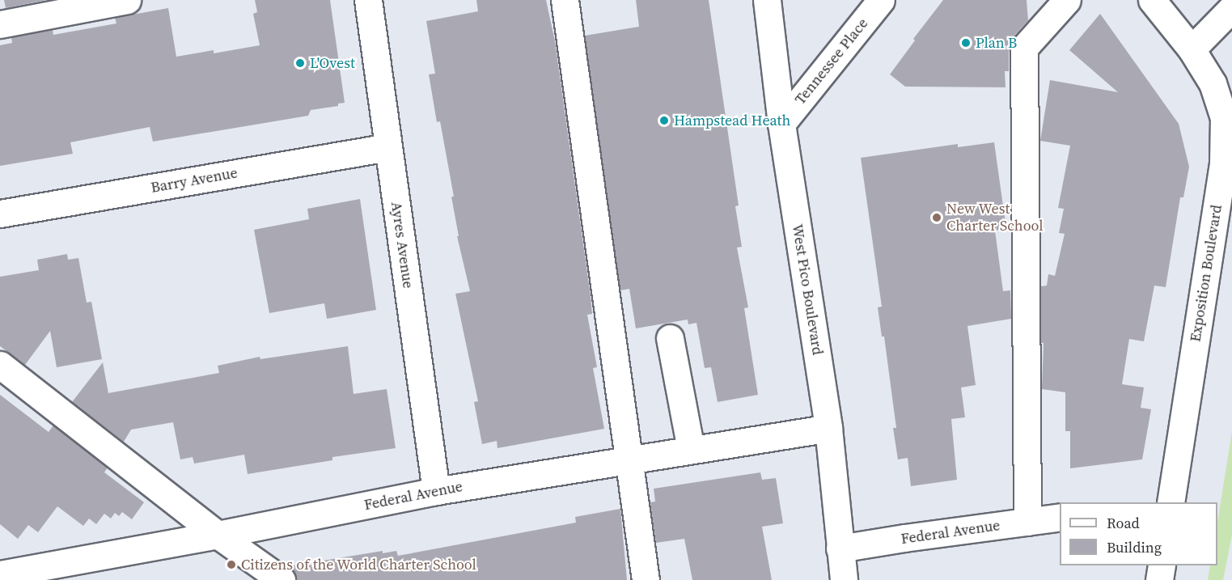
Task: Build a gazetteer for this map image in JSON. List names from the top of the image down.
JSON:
{
  "streets": {
    "street": [
      "Tennessee Place",
      "Barry Avenue",
      "Ayres Avenue",
      "Exposition Boulevard",
      "West Pico Boulevard",
      "Federal Avenue"
    ]
  },
  "crossings": [
    ["Tennessee Place", "West Pico Boulevard"],
    ["Barry Avenue", "Ayres Avenue"],
    ["Ayres Avenue", "Federal Avenue"],
    ["West Pico Boulevard", "Federal Avenue"]
  ],
  "places": [
    "Plan B",
    "L'Ovest",
    "Hampstead Heath",
    "New West Charter School",
    "Citizens of the World Charter School"
  ],
  "legend": ["Road", "Building"]
}
